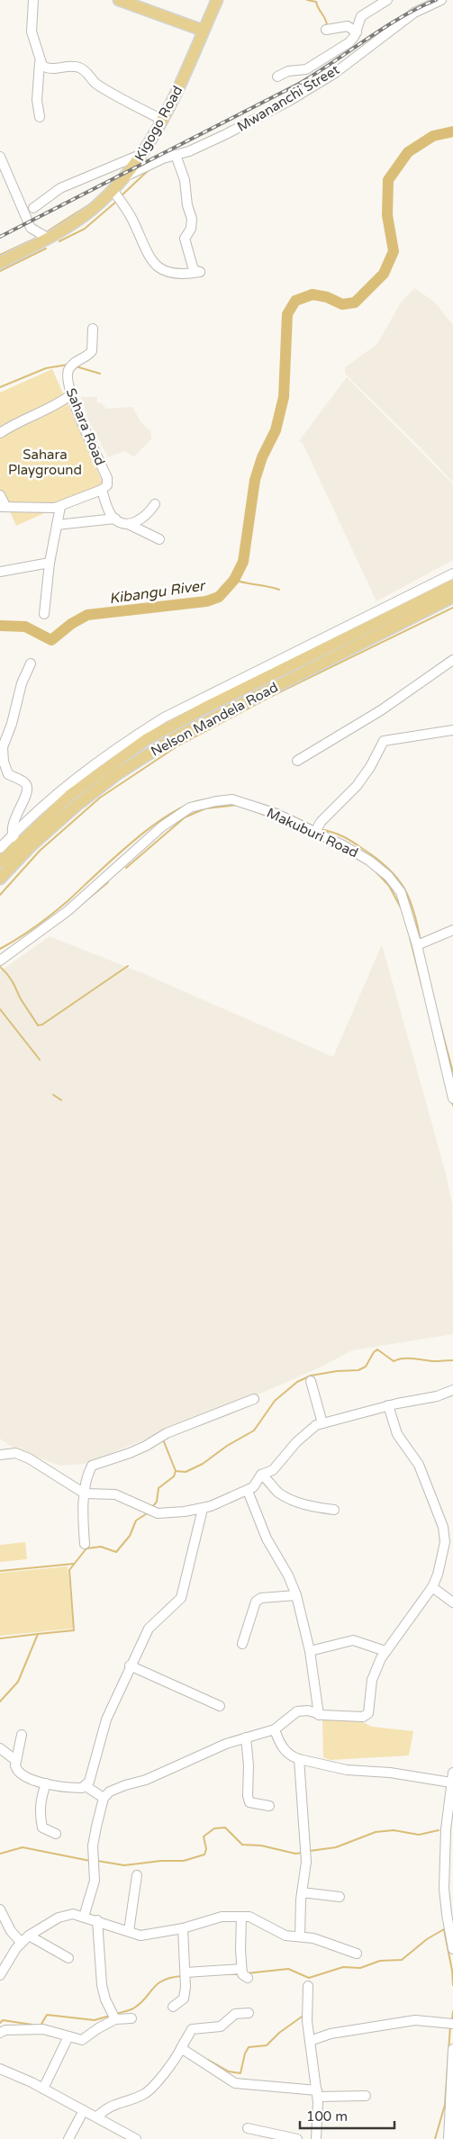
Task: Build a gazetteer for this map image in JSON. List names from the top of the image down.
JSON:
{
  "streets": {
    "main road": ["Kigogo Road", "Nelson Mandela Road"],
    "street": ["Mwananchi Street", "Sahara Road", "Makuburi Road"]
  },
  "crossings": [
    ["Mwananchi Street", "Kigogo Road"]
  ],
  "water": ["Kibangu River"],
  "parks": ["Sahara Playground"],
  "scale_bar": "100 m"
}
